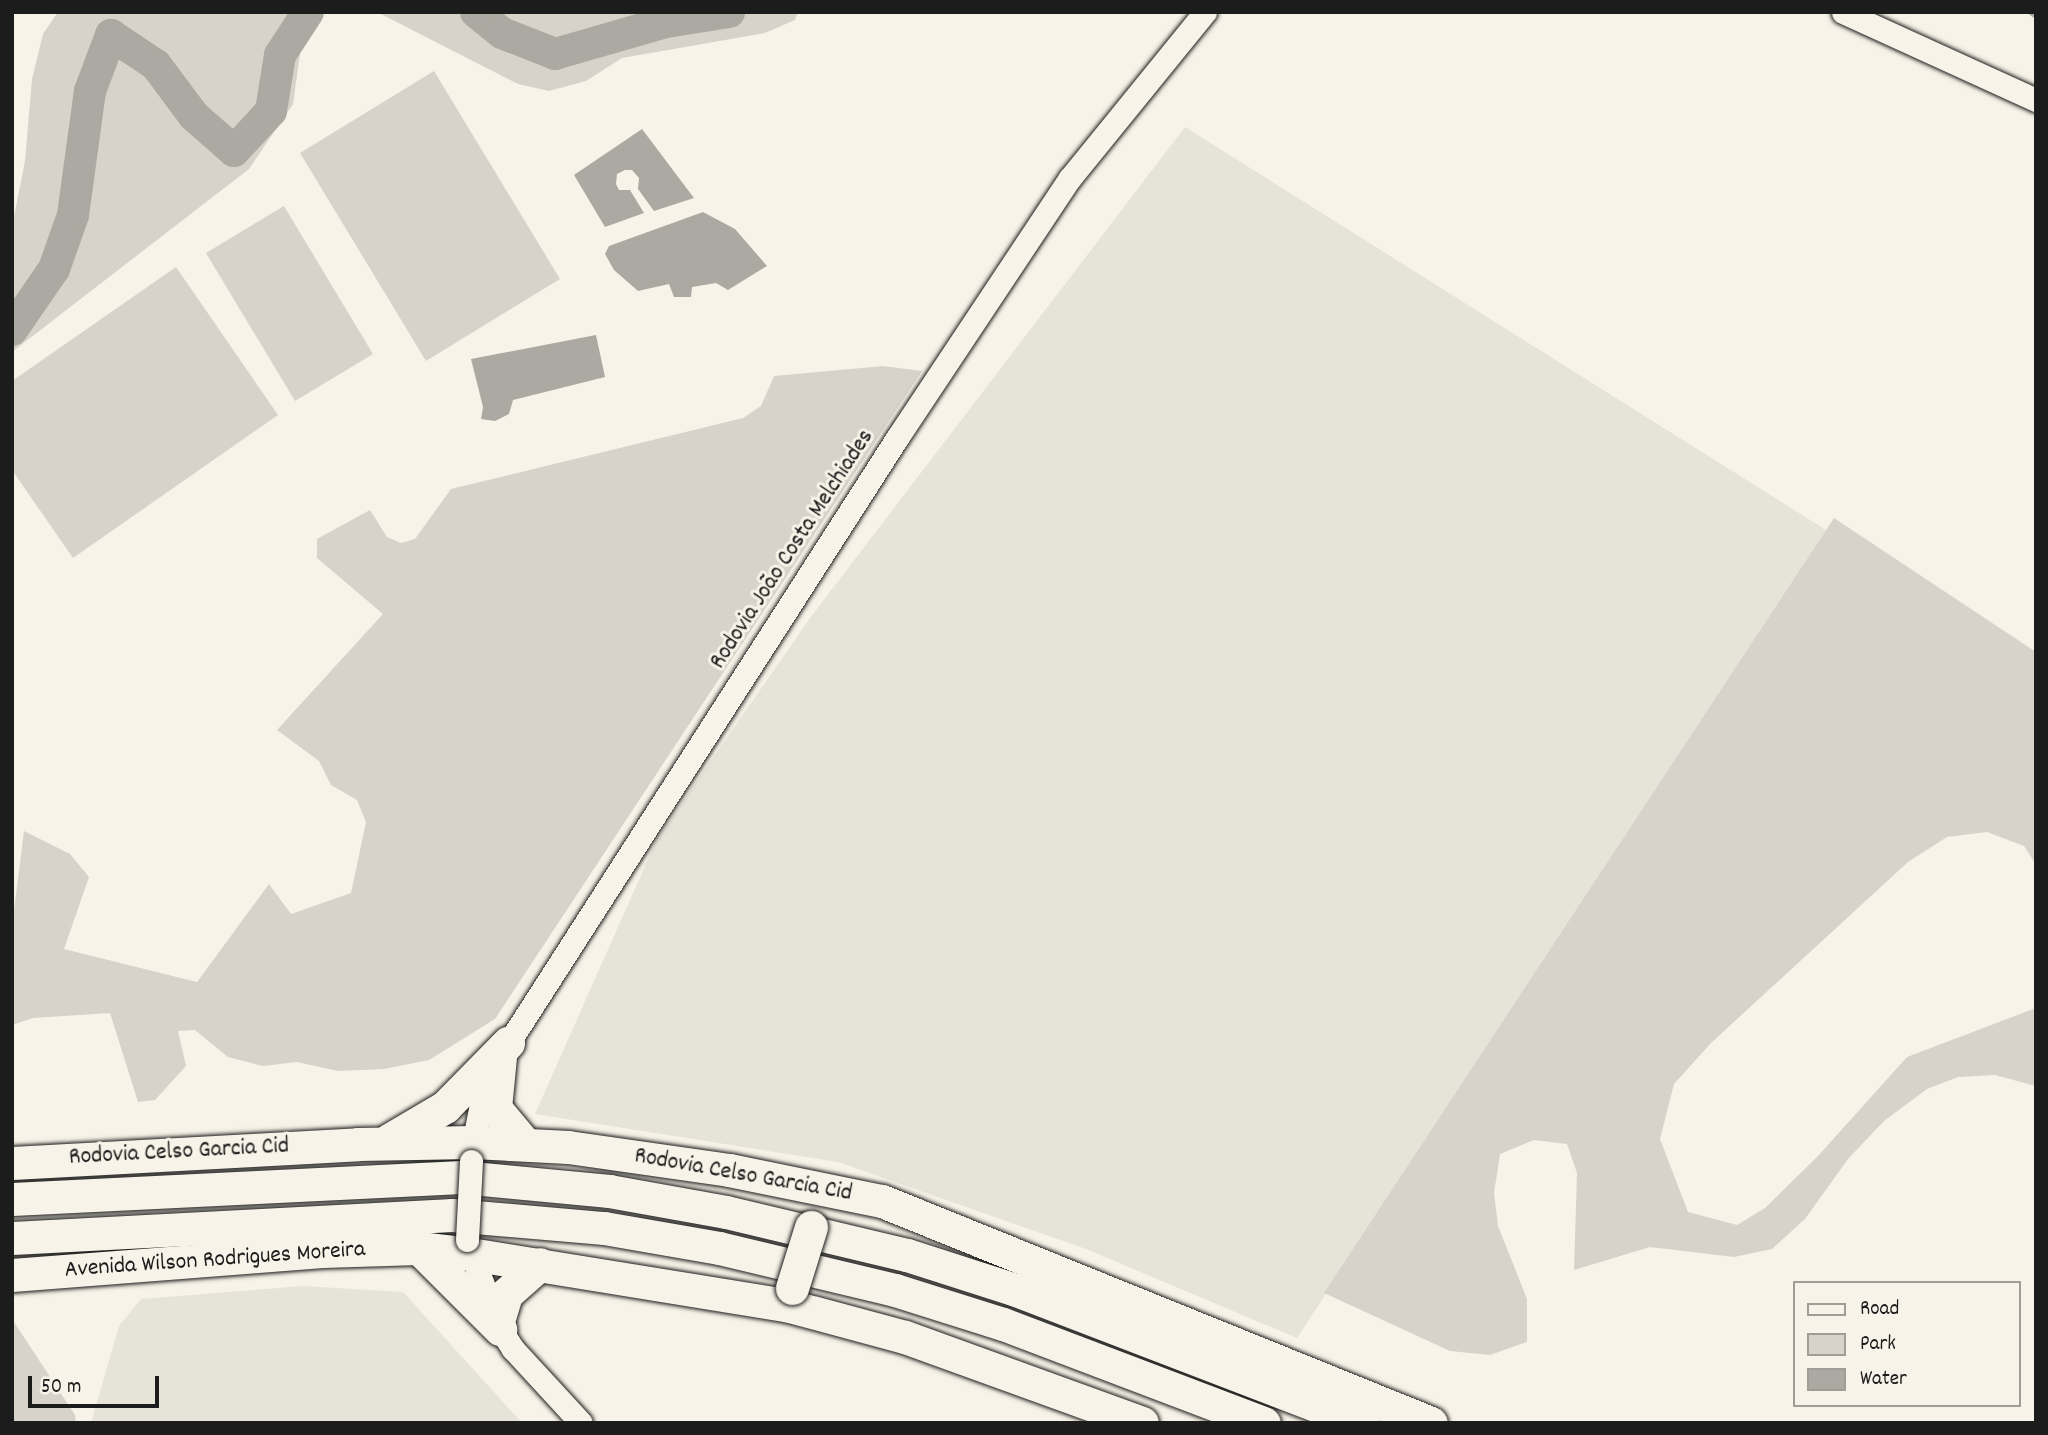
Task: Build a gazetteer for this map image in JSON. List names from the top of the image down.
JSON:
{
  "streets": {
    "highway": ["Rodovia Celso Garcia Cid", "Avenida Wilson Rodrigues Moreira"],
    "street": ["Rodovia João Costa Melchiades"]
  },
  "crossings": [
    ["Rodovia João Costa Melchiades", "Rodovia Celso Garcia Cid"]
  ],
  "legend": ["Road", "Park", "Water"],
  "scale_bar": "50 m"
}
